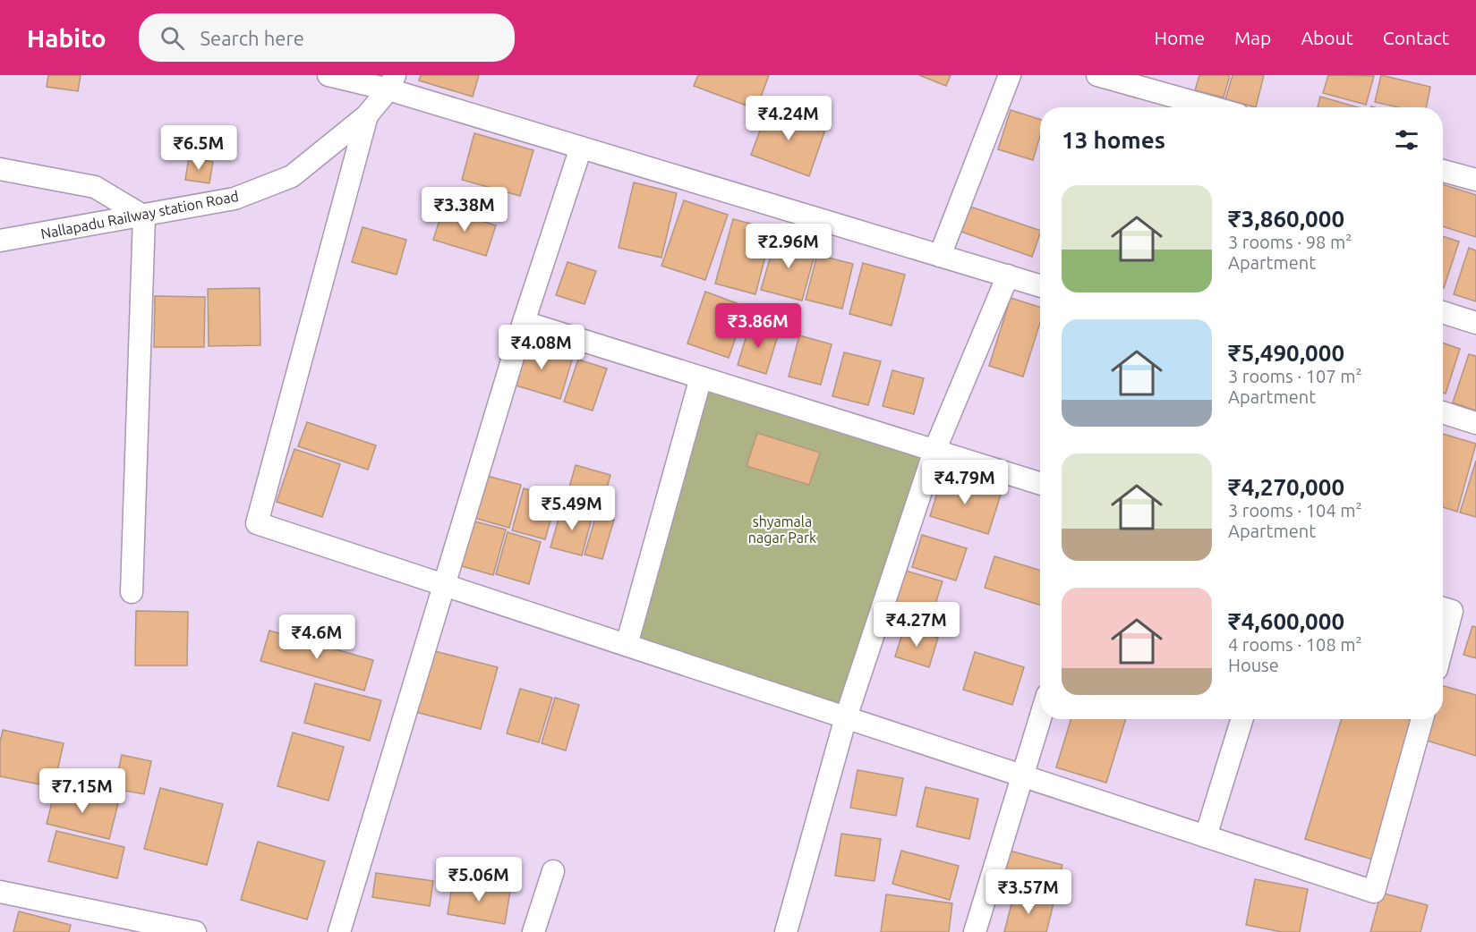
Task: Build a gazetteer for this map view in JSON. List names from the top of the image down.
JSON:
{
  "streets": {
    "street": ["Nallapadu Railway station Road"]
  },
  "parks": ["shyamala nagar Park"],
  "page": {
    "header": "Habito",
    "search": "Search here",
    "nav": [
      "Home",
      "Map",
      "About",
      "Contact"
    ],
    "price": [
      "₹4.24M",
      "₹6.5M",
      "₹3.38M",
      "₹2.96M",
      "₹3.86M",
      "₹4.08M",
      "₹4.79M",
      "₹5.49M",
      "₹4.27M",
      "₹4.6M",
      "₹7.15M",
      "₹5.06M",
      "₹3.57M"
    ],
    "heading": "13 homes",
    "list": [
      {
        "name": "₹3,860,000",
        "note": "3 rooms · 98 m² · Apartment"
      },
      {
        "name": "₹5,490,000",
        "note": "3 rooms · 107 m² · Apartment"
      },
      {
        "name": "₹4,270,000",
        "note": "3 rooms · 104 m² · Apartment"
      },
      {
        "name": "₹4,600,000",
        "note": "4 rooms · 108 m² · House"
      }
    ]
  }
}
